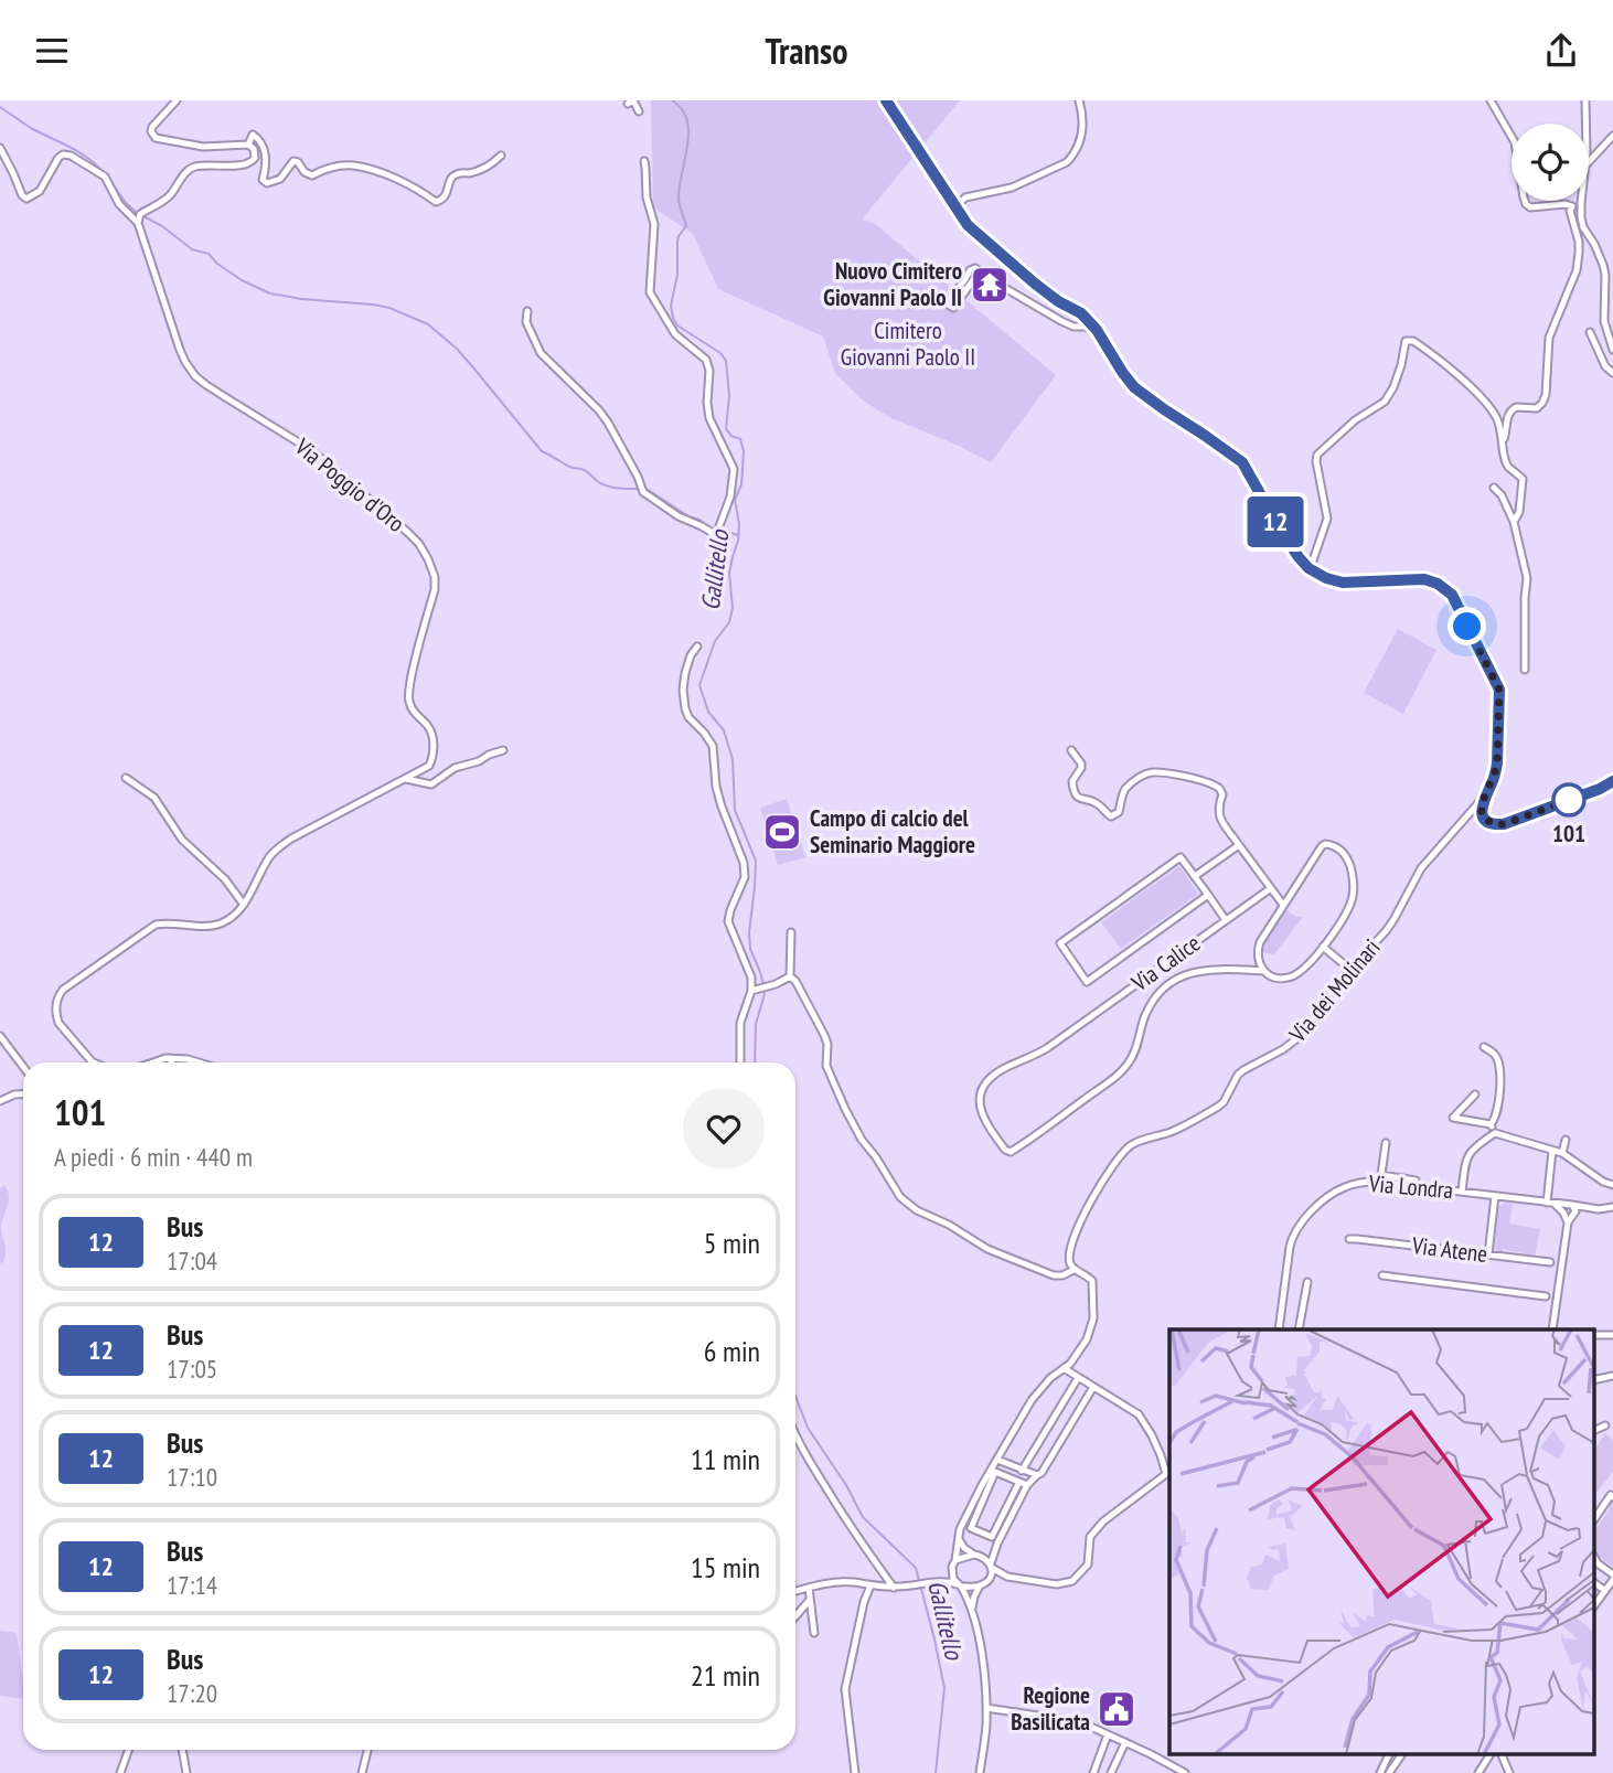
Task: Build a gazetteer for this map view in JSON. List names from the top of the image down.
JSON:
{
  "streets": {
    "street": [
      "Via Poggio d'Oro",
      "Via Calice",
      "Via dei Molinari",
      "Via Londra",
      "Via Atene"
    ]
  },
  "water": ["Gallitello"],
  "parks": ["Cimitero Giovanni Paolo II"],
  "places": {
    "temple": ["Nuovo Cimitero Giovanni Paolo II"],
    "other": ["101"],
    "sports": ["Campo di calcio del Seminario Maggiore"],
    "public building": ["Regione Basilicata"]
  },
  "lines": ["bus line 12"],
  "page": {
    "header": "Transo",
    "on_map": "12",
    "heading": ["101", "A piedi · 6 min · 440 m"],
    "list": [
      {
        "mark": "12",
        "name": "Bus",
        "note": "17:04",
        "value": "5 min"
      },
      {
        "mark": "12",
        "name": "Bus",
        "note": "17:05",
        "value": "6 min"
      },
      {
        "mark": "12",
        "name": "Bus",
        "note": "17:10",
        "value": "11 min"
      },
      {
        "mark": "12",
        "name": "Bus",
        "note": "17:14",
        "value": "15 min"
      },
      {
        "mark": "12",
        "name": "Bus",
        "note": "17:20",
        "value": "21 min"
      }
    ]
  }
}
